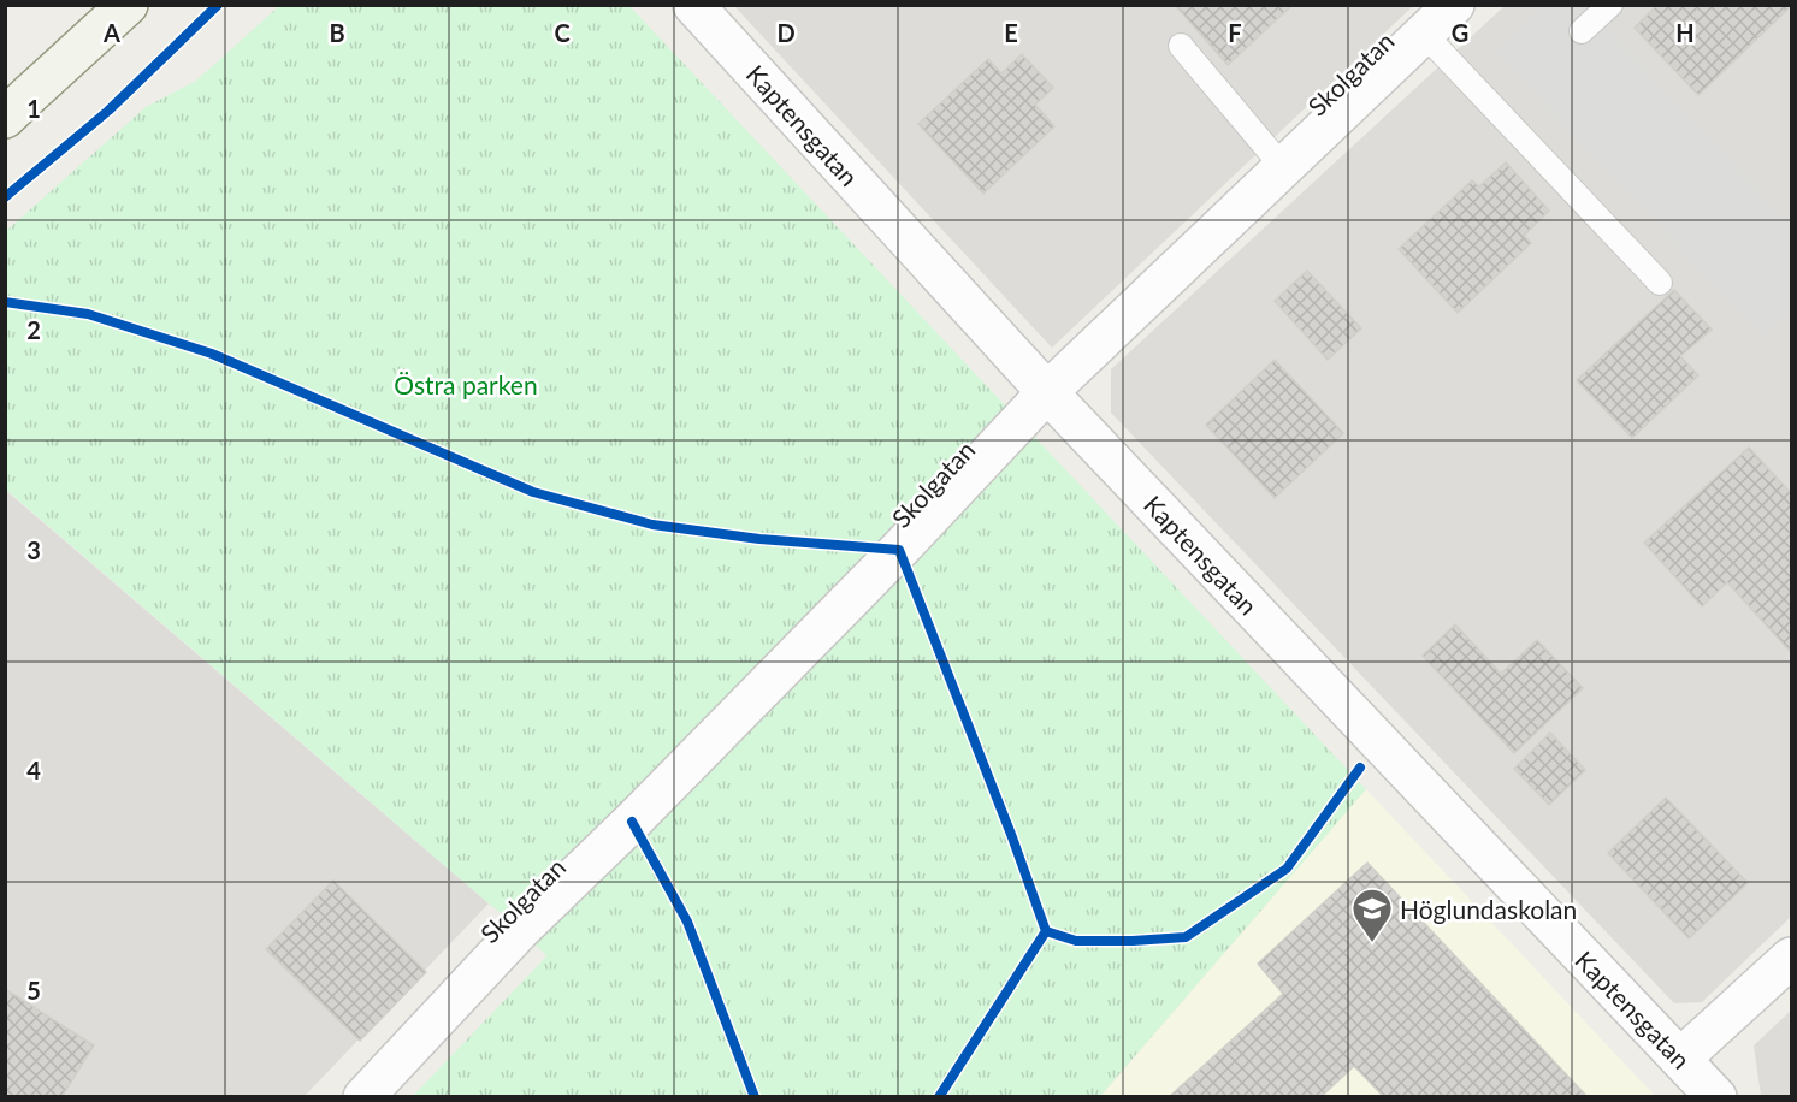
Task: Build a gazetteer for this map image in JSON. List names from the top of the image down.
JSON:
{
  "streets": {
    "street": ["Skolgatan", "Kaptensgatan"]
  },
  "crossings": [
    ["Skolgatan", "Kaptensgatan"]
  ],
  "parks": ["Östra parken"],
  "places": {
    "school or university": ["Höglundaskolan"]
  },
  "grid": {
    "columns": [
      "A",
      "B",
      "C",
      "D",
      "E",
      "F",
      "G",
      "H"
    ],
    "rows": [
      "1",
      "2",
      "3",
      "4",
      "5"
    ]
  }
}
